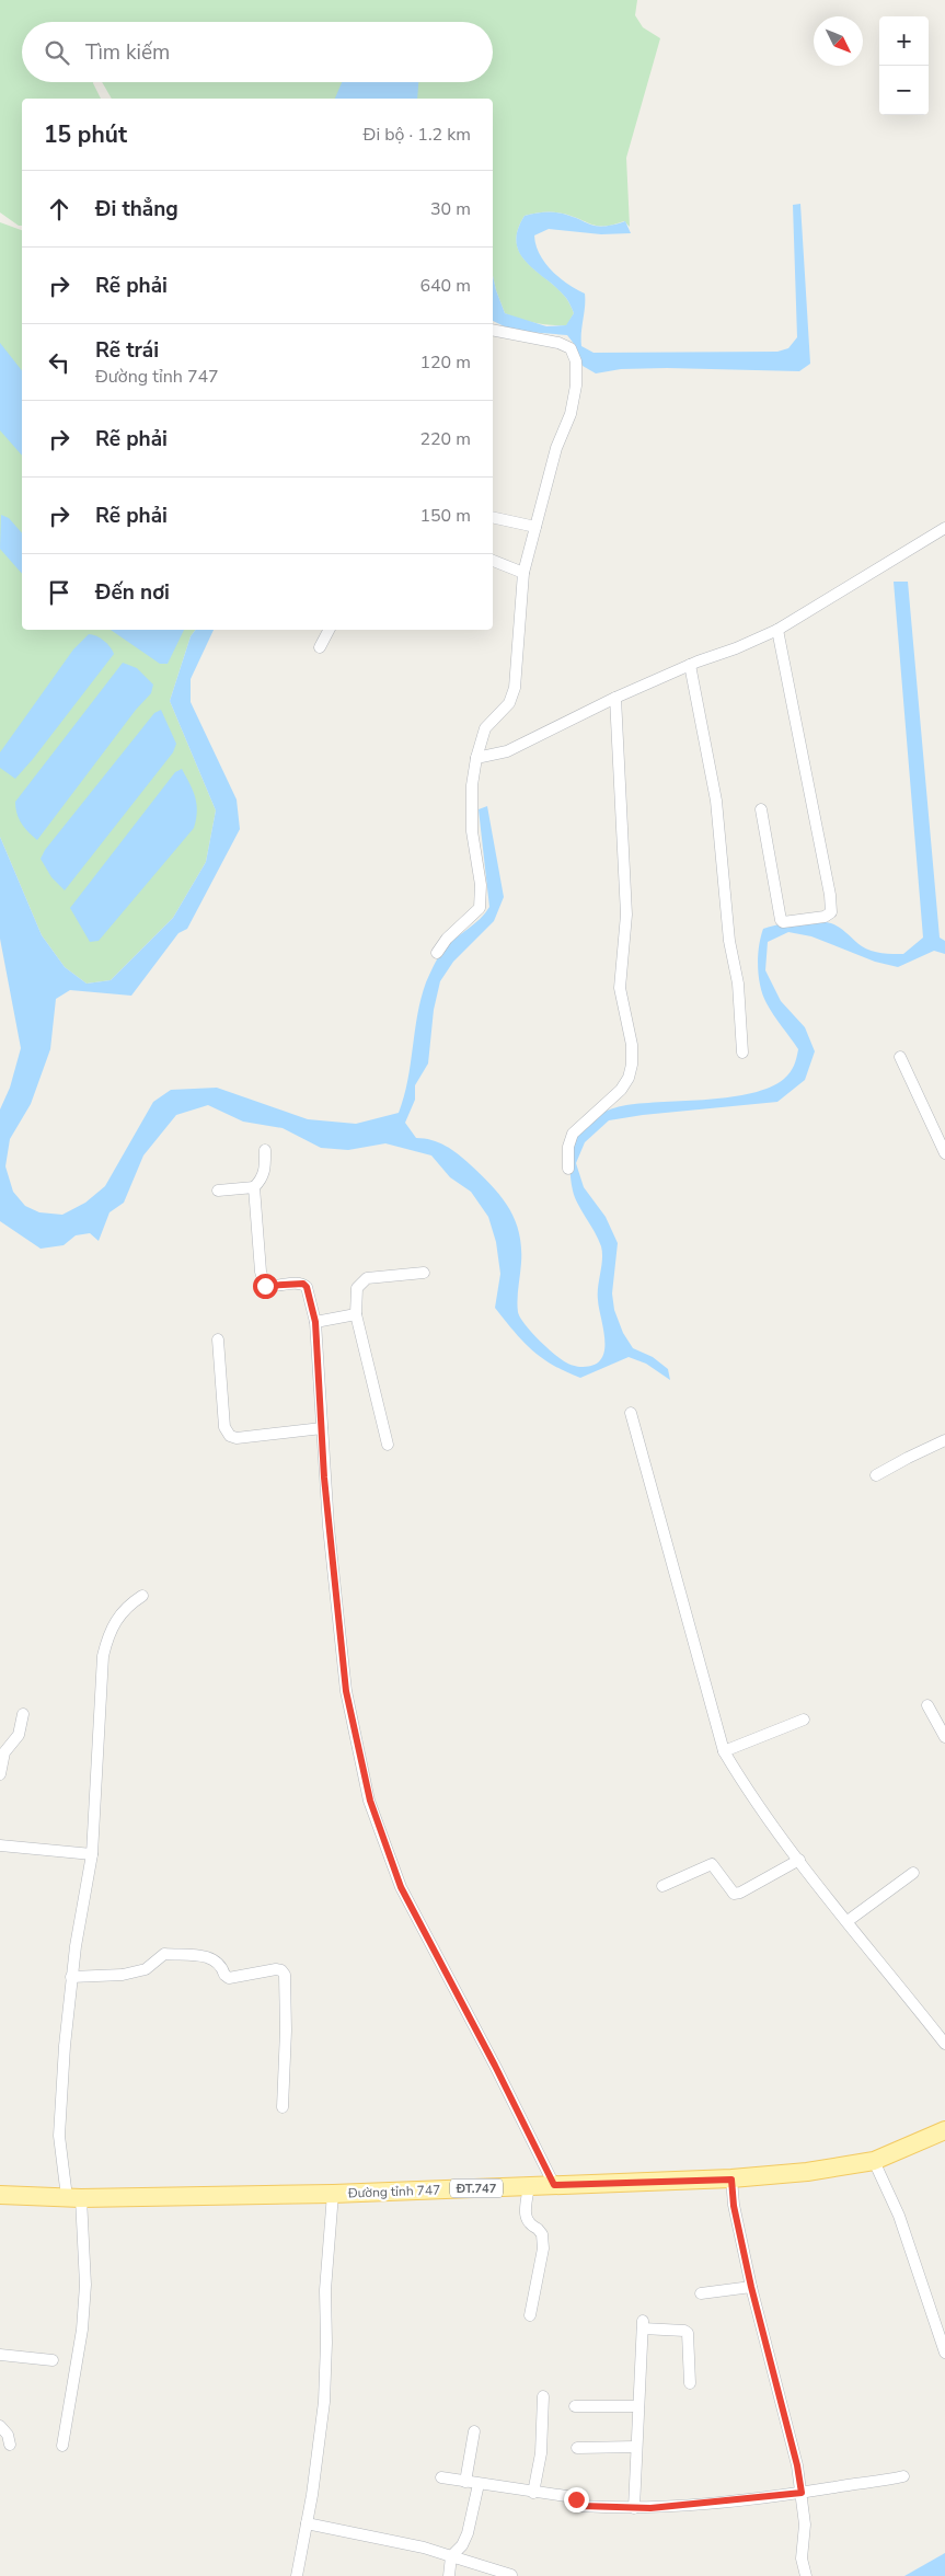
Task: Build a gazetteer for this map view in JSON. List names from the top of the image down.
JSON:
{
  "streets": {
    "main road": ["ĐT.747", "Đường tỉnh 747"]
  },
  "north": "bottom right",
  "page": {
    "map_buttons": ["+", "−"],
    "search": "Tìm kiếm",
    "heading": ["15 phút", "Đi bộ · 1.2 km"],
    "list": [
      ["Đi thẳng", "30 m"],
      ["Rẽ phải", "640 m"],
      ["Rẽ trái", "Đường tỉnh 747", "120 m"],
      ["Rẽ phải", "220 m"],
      ["Rẽ phải", "150 m"],
      "Đến nơi"
    ]
  }
}
